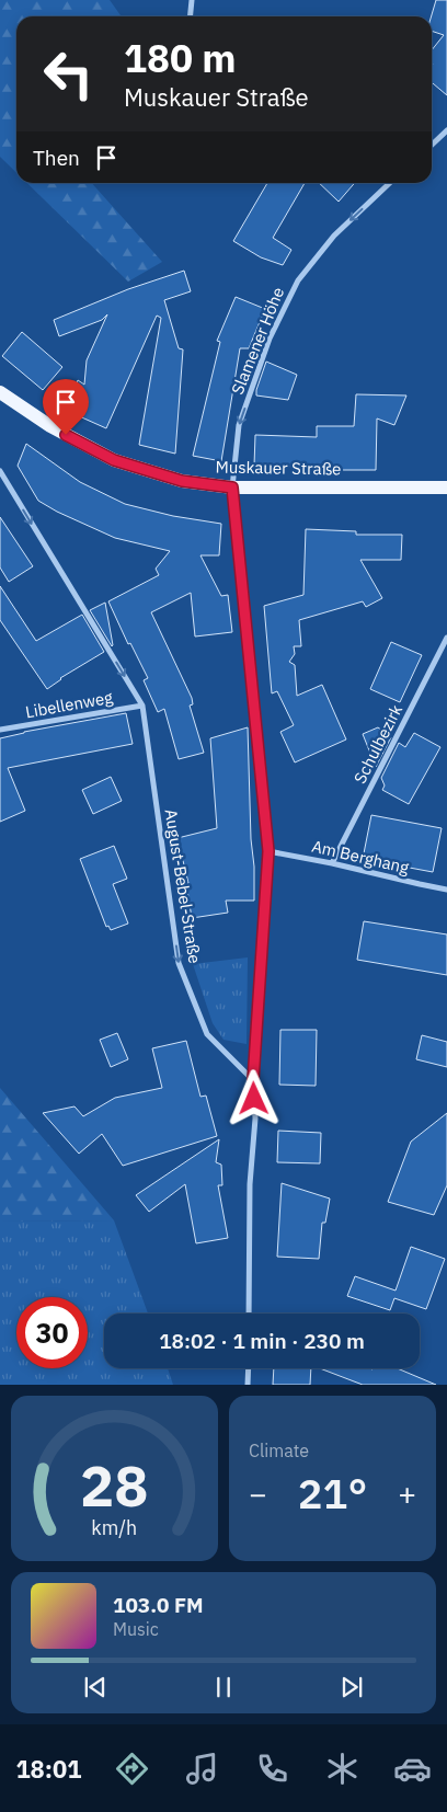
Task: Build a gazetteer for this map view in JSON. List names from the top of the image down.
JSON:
{
  "streets": {
    "main road": ["Muskauer Straße"],
    "street": [
      "Slamener Höhe",
      "Libellenweg",
      "Schulbezirk",
      "Am Berghang",
      "August-Bebel-Straße"
    ]
  },
  "crossings": [
    ["Slamener Höhe", "Muskauer Straße"],
    ["Libellenweg", "August-Bebel-Straße"],
    ["Schulbezirk", "Am Berghang"]
  ],
  "one_way": ["Slamener Höhe", "August-Bebel-Straße"],
  "page": {
    "turn": ["180 m", "Muskauer Straße"],
    "then": "Then",
    "limit": "30",
    "trip": "18:02 · 1 min · 230 m",
    "tile": "Climate",
    "heat": ["−", "21°", "+"],
    "song": ["103.0 FM", "Music"],
    "tabs": "18:01",
    "gauge": ["28", "km/h"]
  }
}
